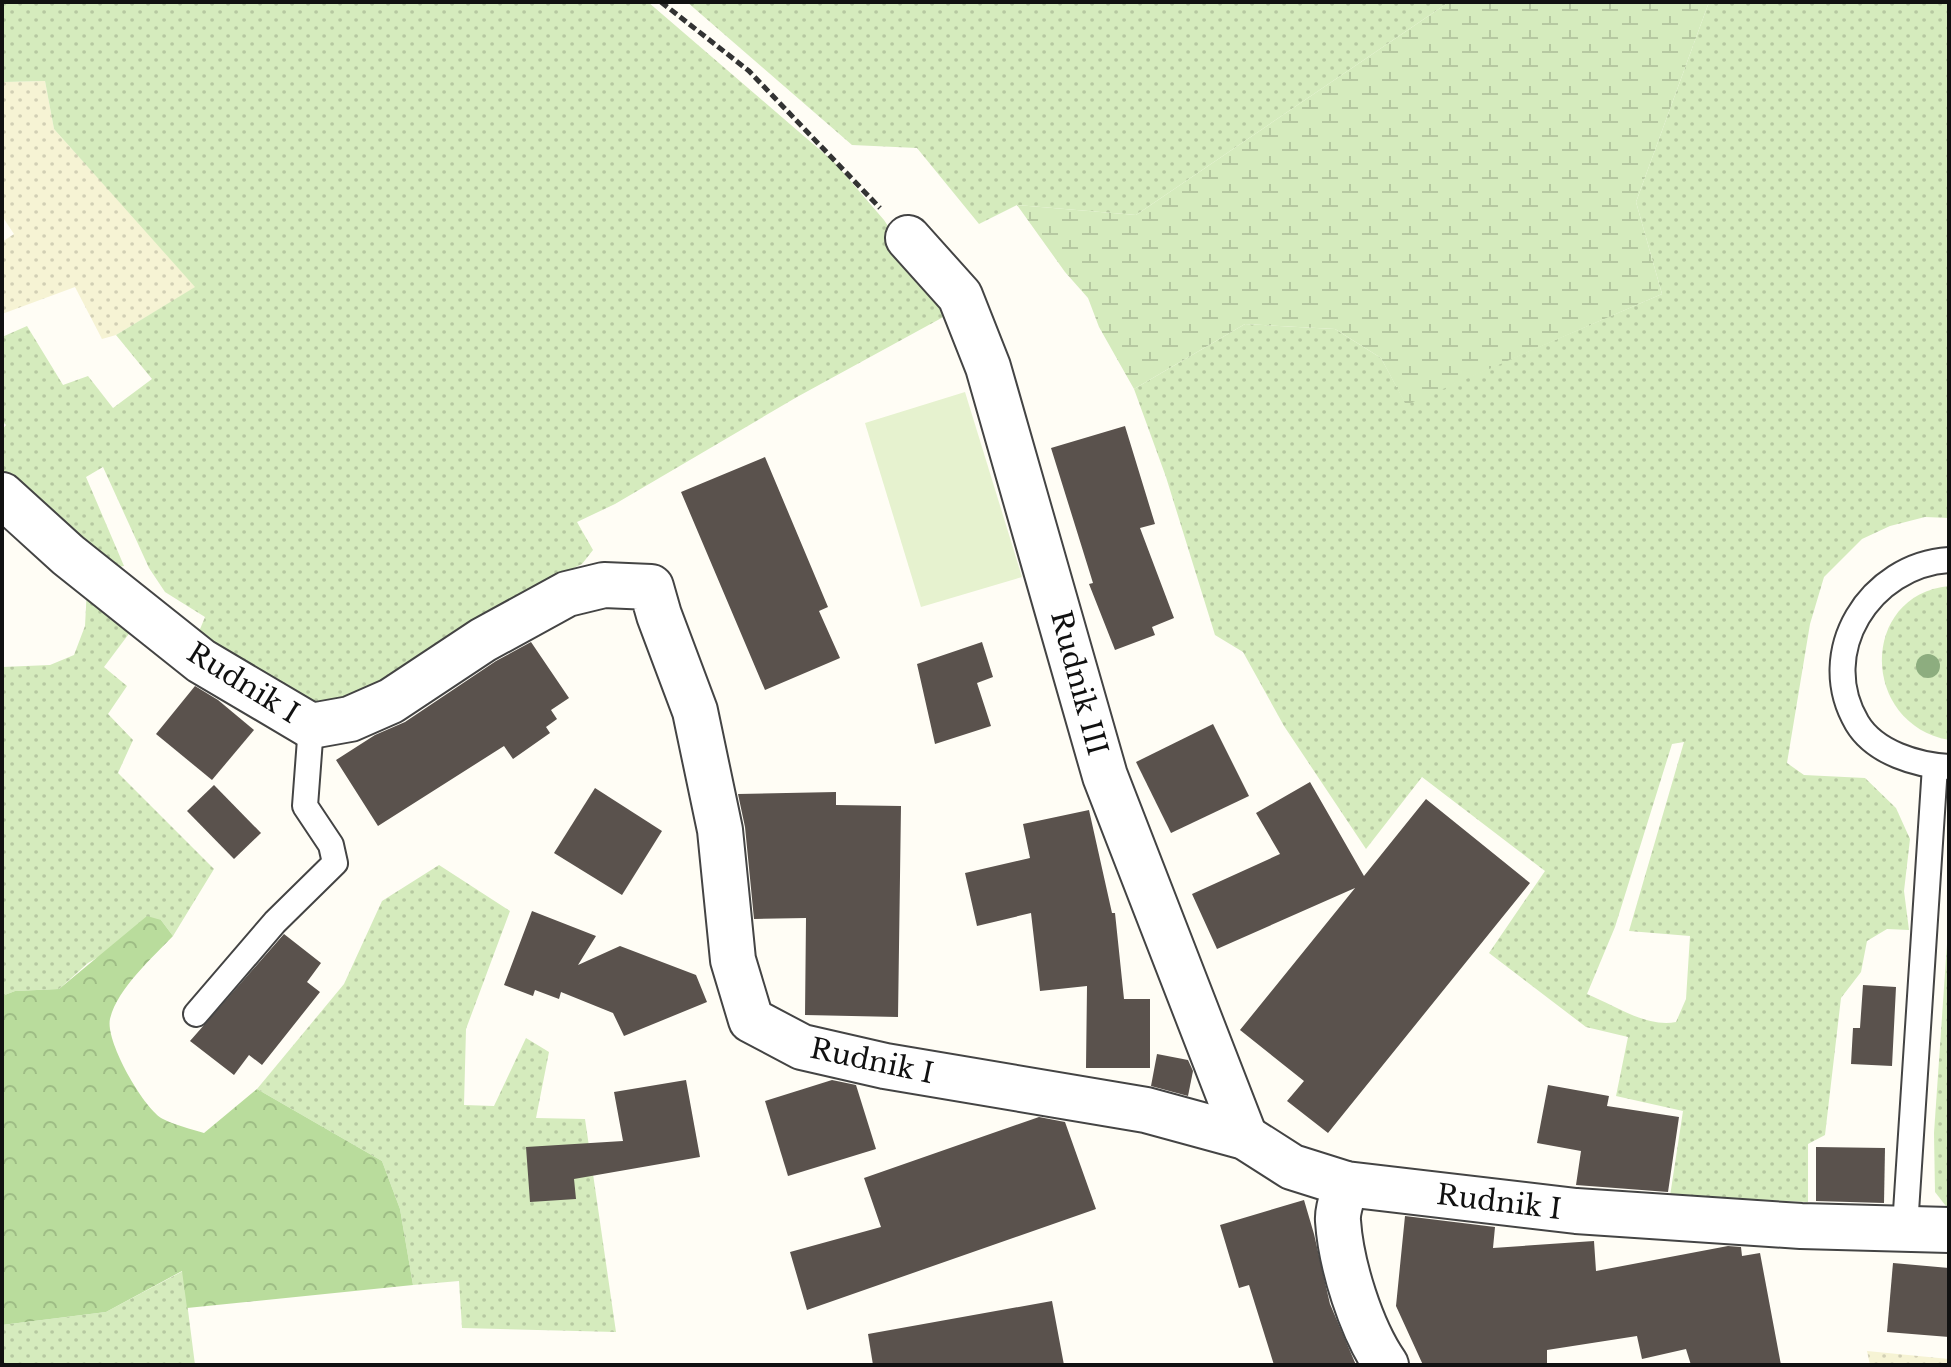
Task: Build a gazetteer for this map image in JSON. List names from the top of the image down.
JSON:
{
  "streets": {
    "street": ["Rudnik I", "Rudnik III"]
  },
  "crossings": [
    ["Rudnik I", "Rudnik III"]
  ]
}
